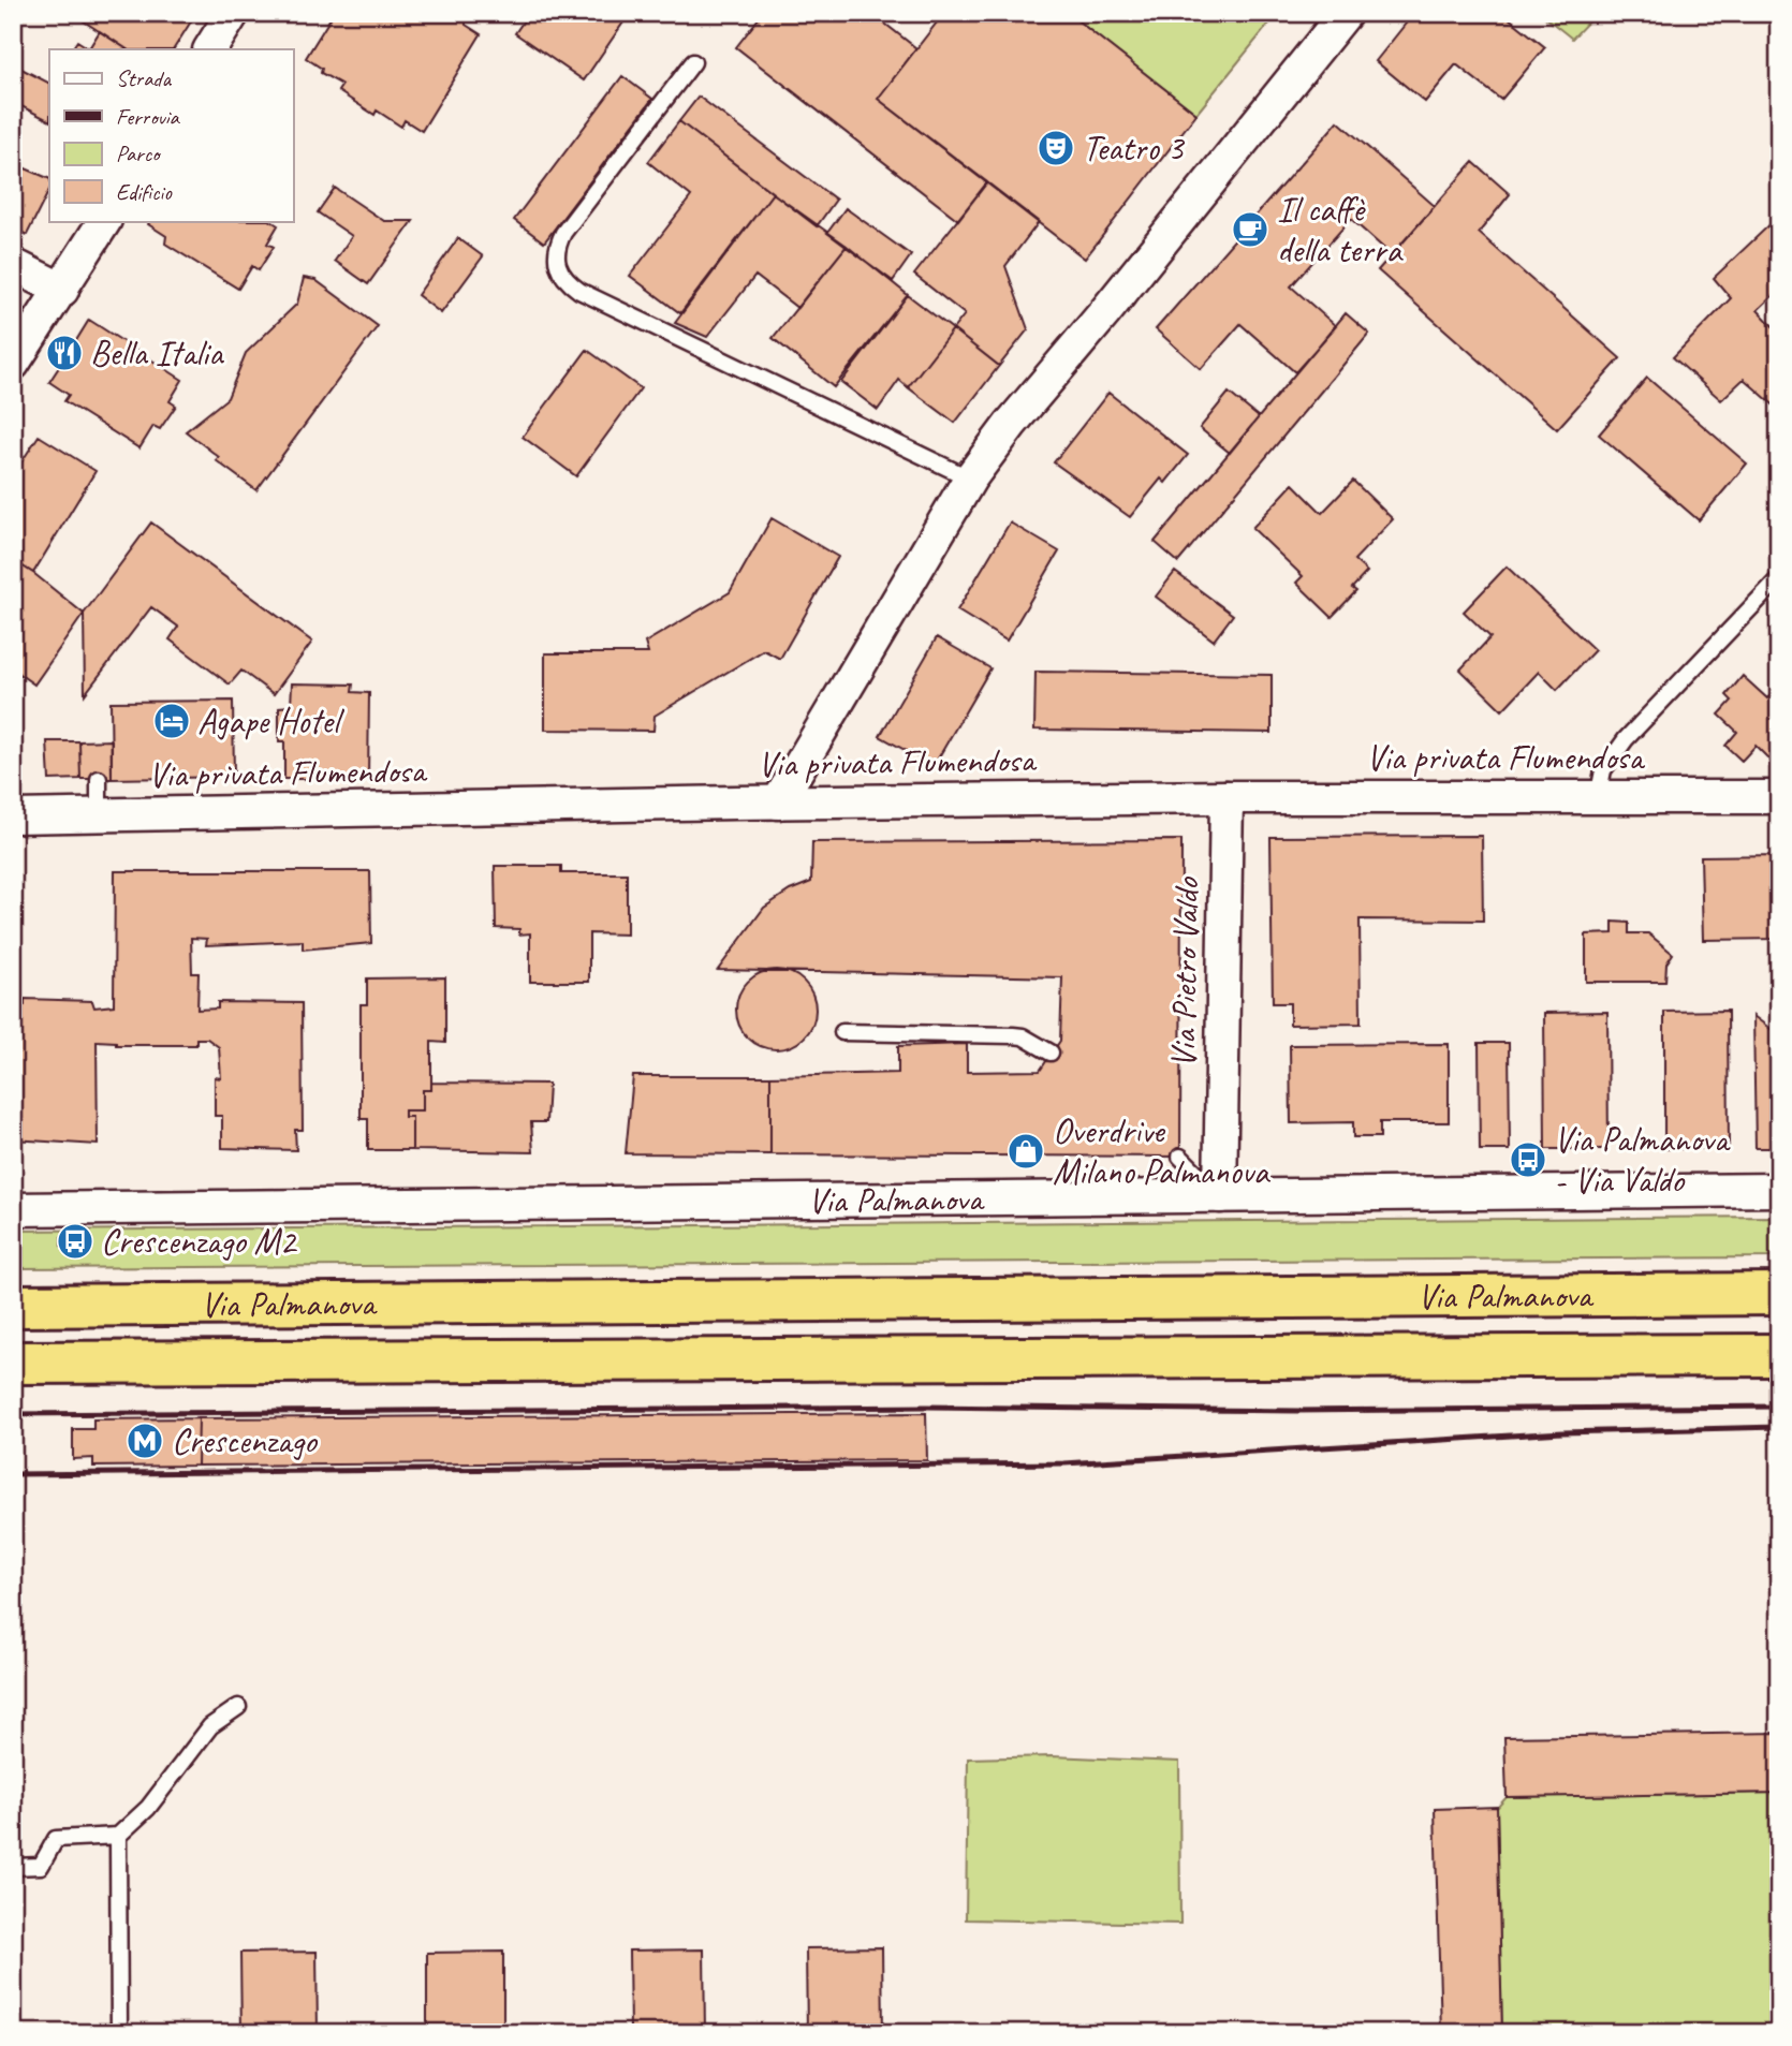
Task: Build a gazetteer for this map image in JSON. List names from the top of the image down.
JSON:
{
  "streets": {
    "highway": ["Via Palmanova"],
    "street": ["Via privata Flumendosa", "Via Pietro Valdo"]
  },
  "crossings": [
    ["Via privata Flumendosa", "Via Pietro Valdo"],
    ["Via Pietro Valdo", "Via Palmanova"]
  ],
  "places": {
    "theatre": ["Teatro 3"],
    "cafe": ["Il caffè della terra"],
    "restaurant": ["Bella Italia"],
    "hotel": ["Agape Hotel"],
    "shop": ["Overdrive Milano Palmanova"],
    "bus stop": ["Via Palmanova - Via Valdo", "Crescenzago M2"],
    "metro station": ["Crescenzago"]
  },
  "legend": [
    "Strada",
    "Ferrovia",
    "Parco",
    "Edificio"
  ]
}
